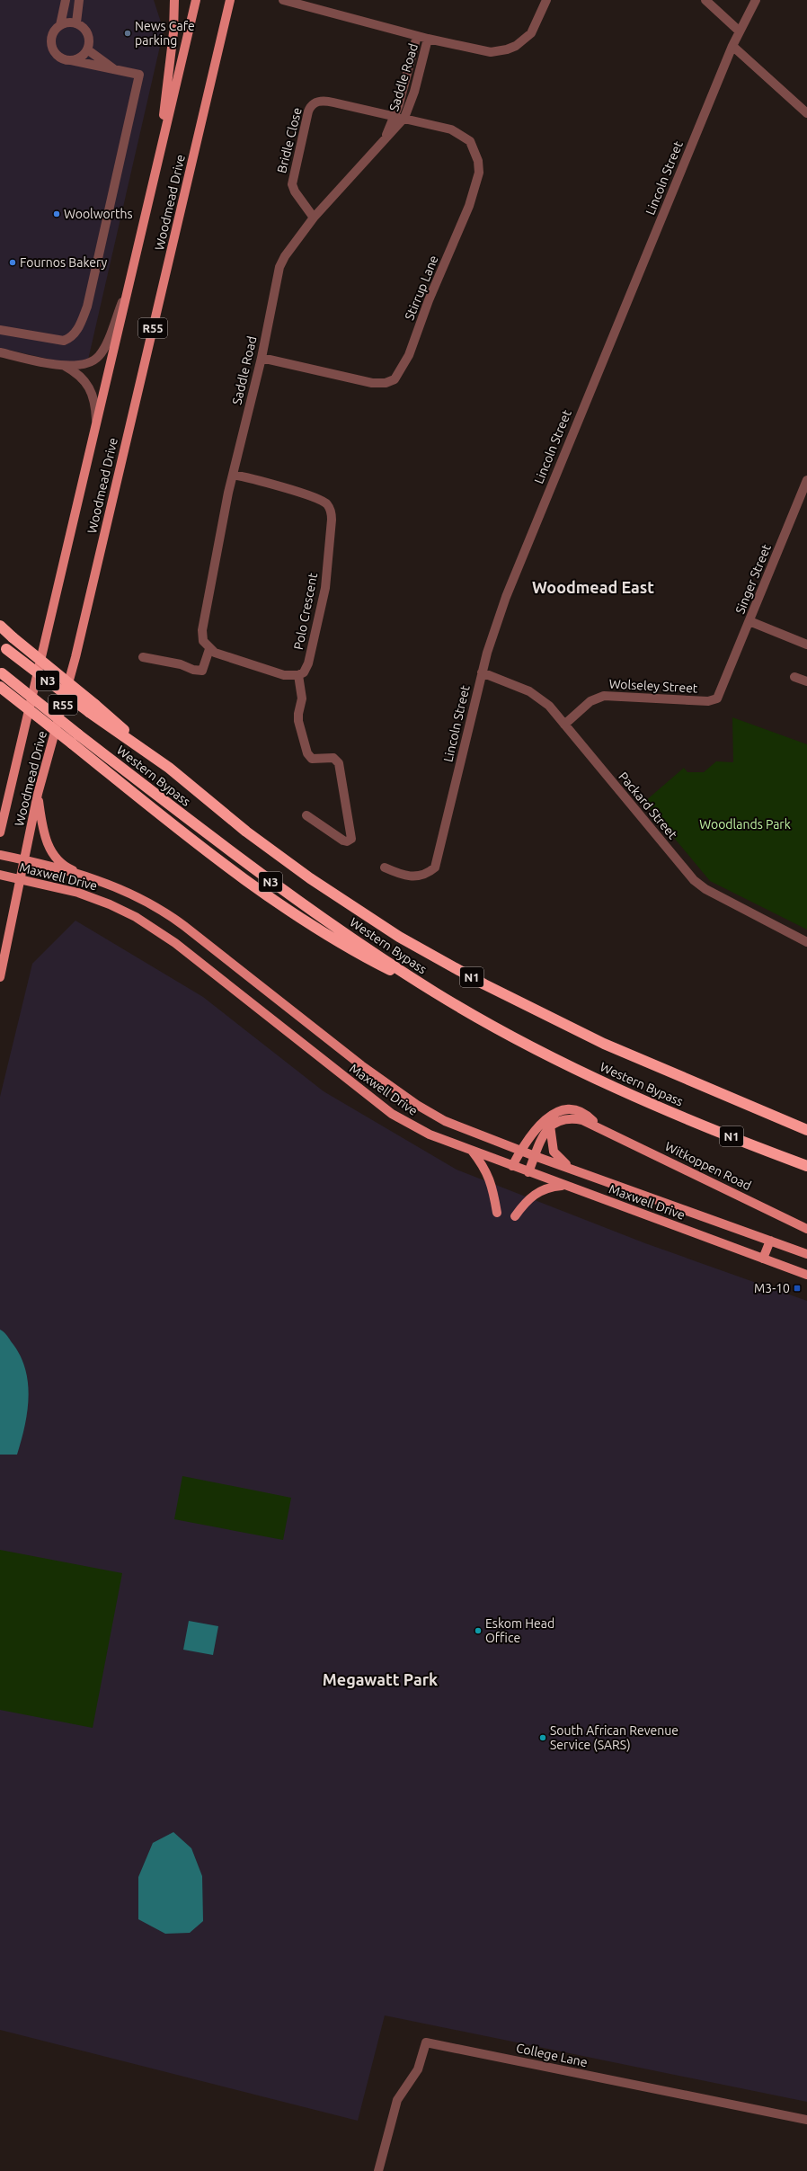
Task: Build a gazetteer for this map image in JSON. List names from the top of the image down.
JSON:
{
  "streets": {
    "highway": ["N3", "Western Bypass", "N1"],
    "main road": [
      "Woodmead Drive",
      "R55",
      "Maxwell Drive",
      "Witkoppen Road"
    ],
    "street": [
      "Saddle Road",
      "Bridle Close",
      "Lincoln Street",
      "Stirrup Lane",
      "Singer Street",
      "Polo Crescent",
      "Wolseley Street",
      "Packard Street",
      "College Lane"
    ]
  },
  "crossings": [
    ["Saddle Road", "Bridle Close"],
    ["Saddle Road", "Stirrup Lane"],
    ["Saddle Road", "Polo Crescent"],
    ["Bridle Close", "Stirrup Lane"],
    ["Lincoln Street", "Packard Street"],
    ["Woodmead Drive", "Maxwell Drive"],
    ["Singer Street", "Wolseley Street"],
    ["Wolseley Street", "Packard Street"],
    ["Maxwell Drive", "Witkoppen Road"]
  ],
  "districts": ["Woodmead East", "Megawatt Park"],
  "parks": ["Woodlands Park"],
  "places": {
    "other": [
      "News Cafe parking",
      "Woolworths",
      "Fournos Bakery",
      "Eskom Head Office",
      "South African Revenue Service (SARS)"
    ],
    "transit": ["M3-10"]
  }
}
